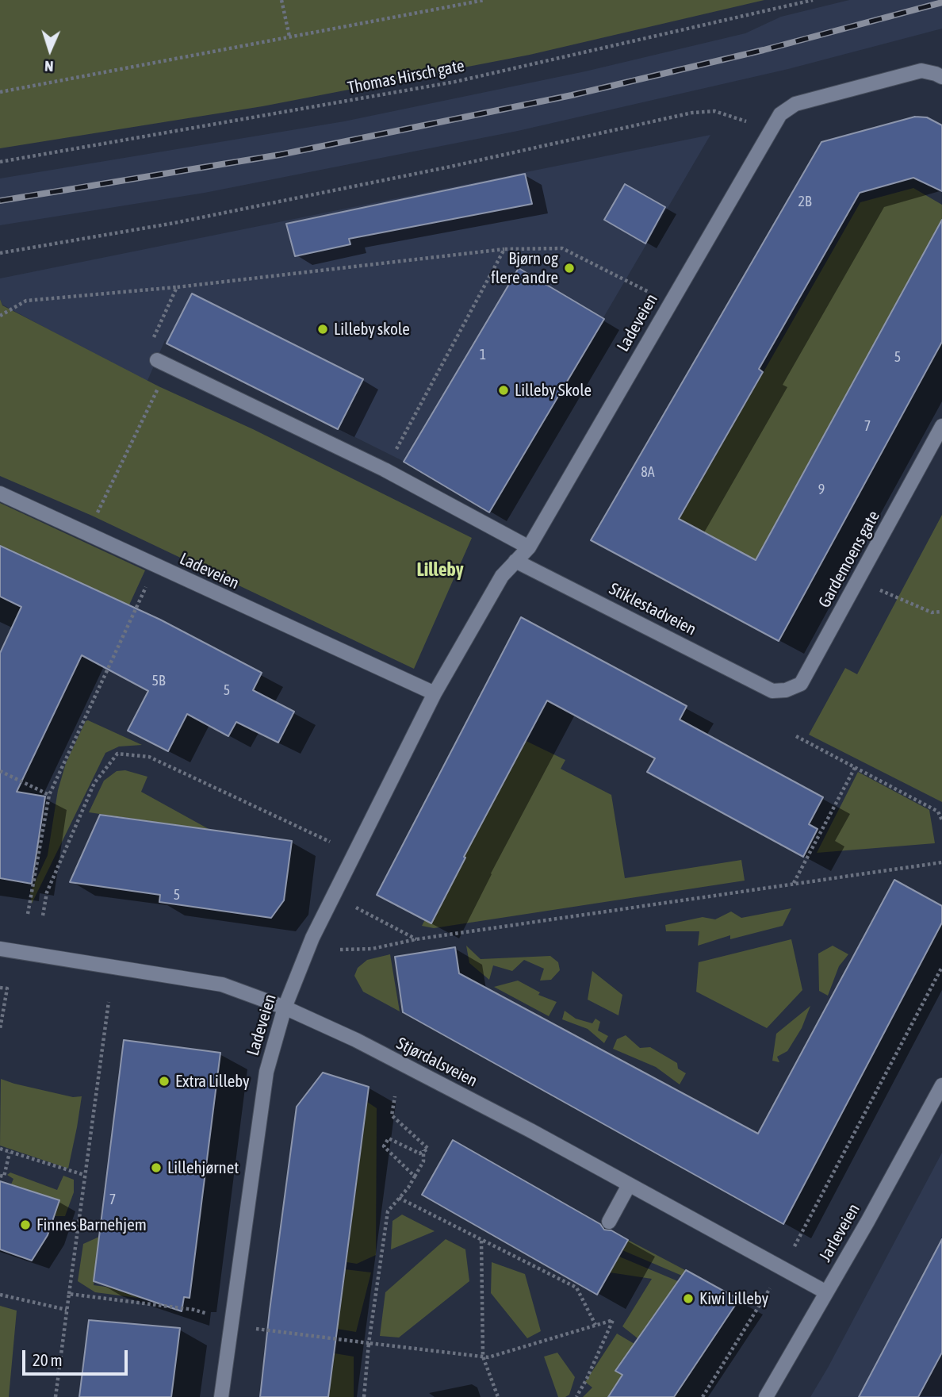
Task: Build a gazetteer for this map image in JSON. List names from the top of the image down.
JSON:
{
  "streets": {
    "street": [
      "Ladeveien",
      "Gardemoens gate",
      "Stiklestadveien",
      "Stjørdalsveien",
      "Jarleveien"
    ],
    "path": ["Thomas Hirsch gate"]
  },
  "crossings": [
    ["Ladeveien", "Stiklestadveien"],
    ["Ladeveien", "Stjørdalsveien"],
    ["Gardemoens gate", "Stiklestadveien"],
    ["Stjørdalsveien", "Jarleveien"]
  ],
  "districts": ["Lilleby"],
  "places": [
    "Bjørn og flere andre",
    "Lilleby skole",
    "Lilleby Skole",
    "Extra Lilleby",
    "Lillehjørnet",
    "Finnes Barnehjem",
    "Kiwi Lilleby"
  ],
  "house_numbers": [
    "2B",
    "1",
    "5",
    "7",
    "8A",
    "9",
    "5B",
    "5",
    "5",
    "7"
  ],
  "scale_bar": "20 m",
  "north": "bottom"
}
